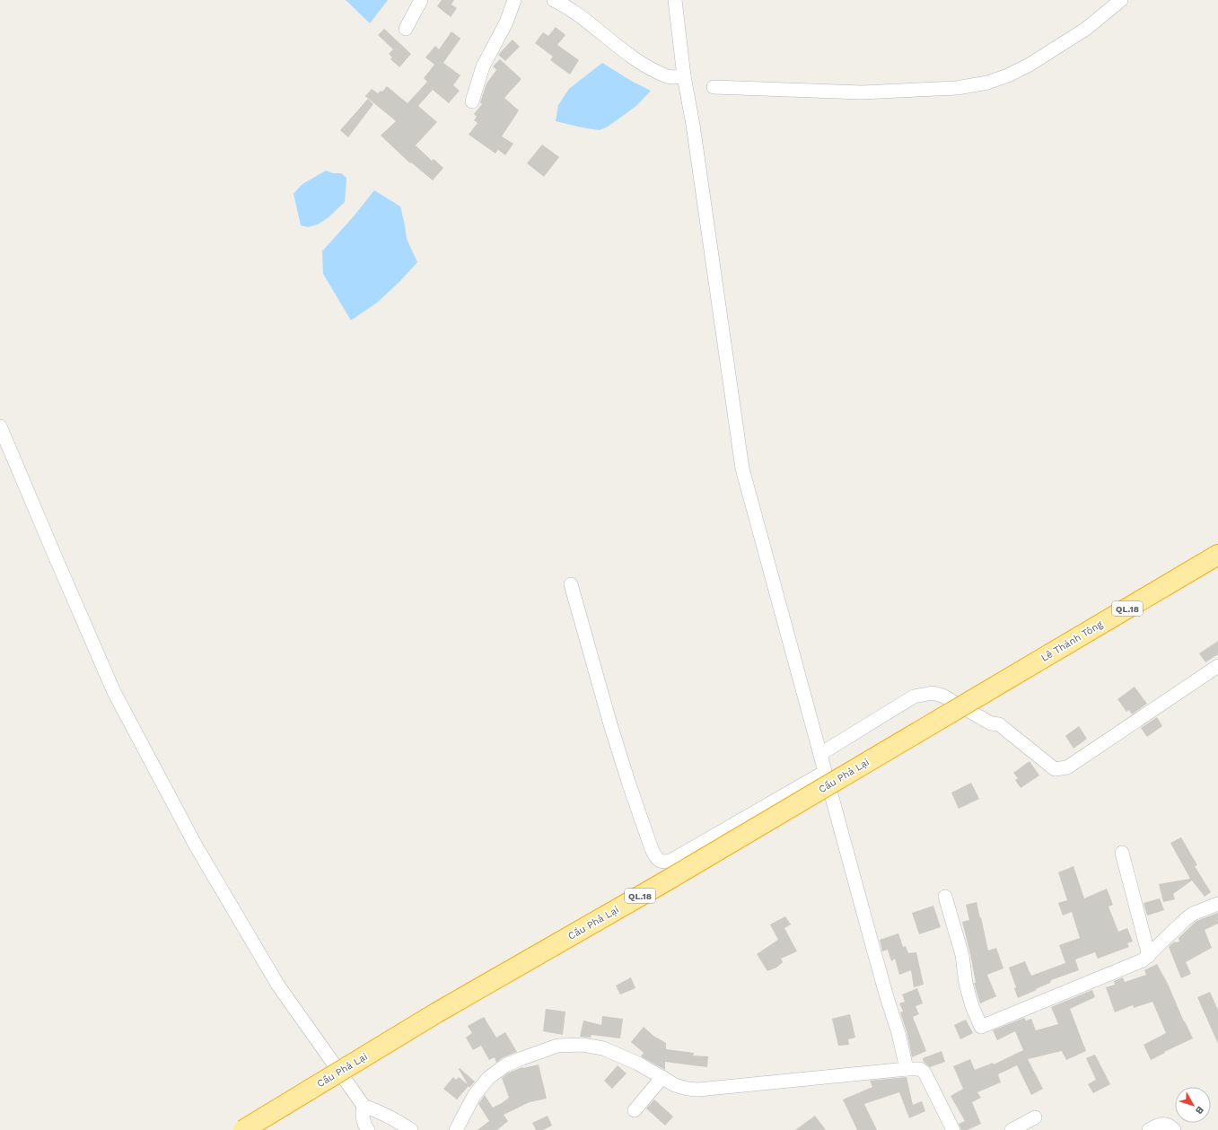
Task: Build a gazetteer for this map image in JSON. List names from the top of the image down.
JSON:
{
  "streets": {
    "highway": ["QL.18", "Lê Thánh Tông", "Cầu Phả Lại"]
  },
  "crossings": [
    ["Lê Thánh Tông", "Cầu Phả Lại"]
  ],
  "north": "bottom right"
}
